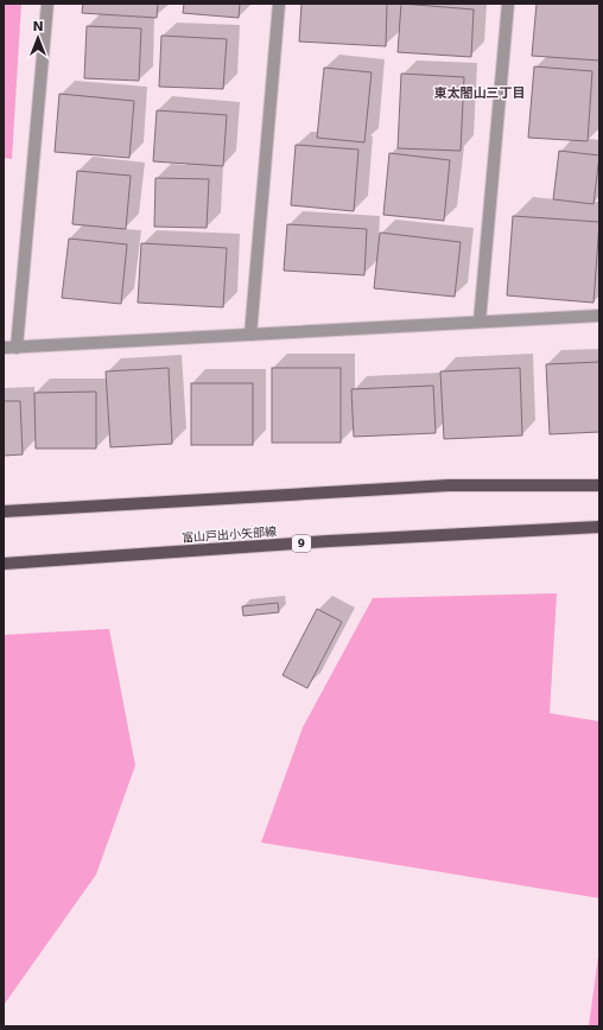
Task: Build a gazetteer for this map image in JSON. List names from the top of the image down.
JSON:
{
  "streets": {
    "main road": ["富山戸出小矢部線", "9"]
  },
  "districts": ["東太閤山三丁目"],
  "north": "top"
}
